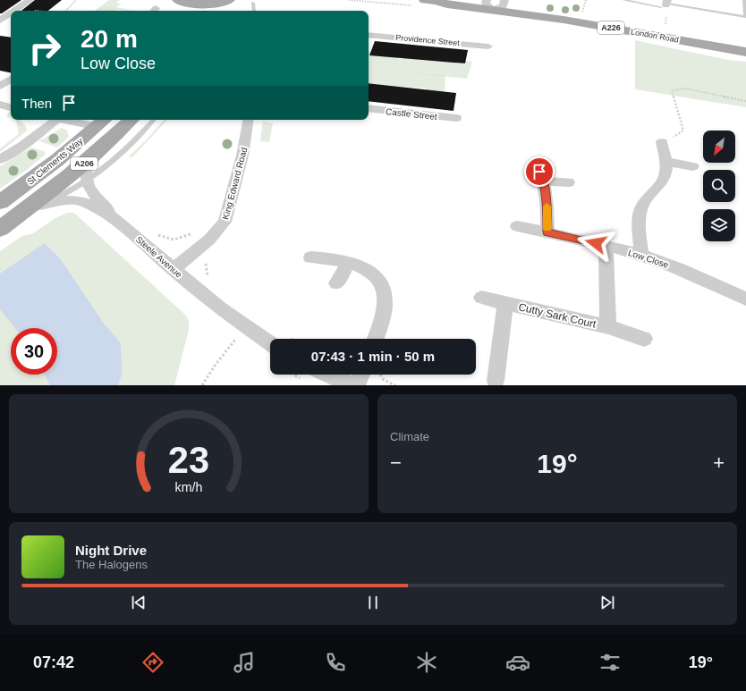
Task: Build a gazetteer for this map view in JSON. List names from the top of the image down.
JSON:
{
  "streets": {
    "main road": [
      "A226",
      "London Road",
      "St Clements Way",
      "A206"
    ],
    "street": [
      "Providence Street",
      "Castle Street",
      "King Edward Road",
      "Steele Avenue",
      "Low Close",
      "Cutty Sark Court"
    ]
  },
  "crossings": [
    ["A206", "Steele Avenue"],
    ["King Edward Road", "Steele Avenue"],
    ["Low Close", "Cutty Sark Court"]
  ],
  "north": "bottom left",
  "page": {
    "turn": ["20 m", "Low Close"],
    "then": "Then",
    "limit": "30",
    "trip": "07:43 · 1 min · 50 m",
    "tile": "Climate",
    "heat": ["−", "19°", "+"],
    "song": ["Night Drive", "The Halogens"],
    "tabs": ["07:42", "19°"],
    "gauge": ["23", "km/h"]
  }
}
